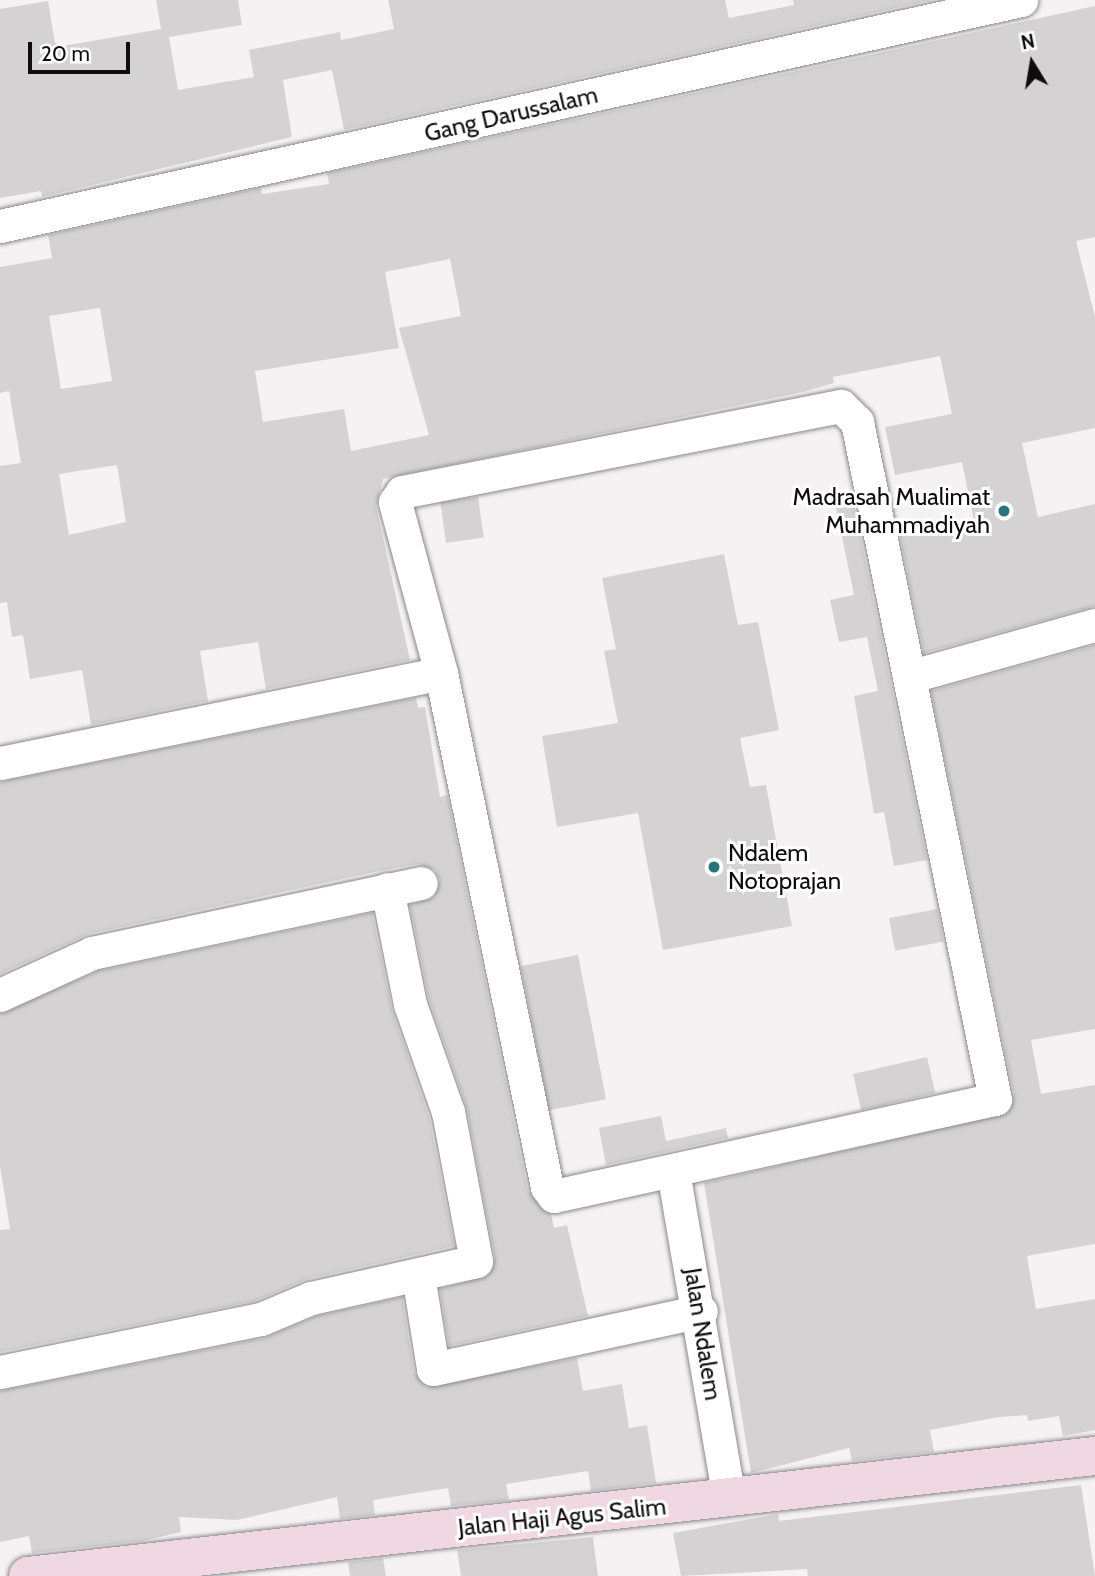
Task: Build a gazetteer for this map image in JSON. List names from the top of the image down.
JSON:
{
  "streets": {
    "street": ["Gang Darussalam", "Jalan Ndalem", "Jalan Haji Agus Salim"]
  },
  "crossings": [
    ["Jalan Ndalem", "Jalan Haji Agus Salim"]
  ],
  "places": ["Madrasah Mualimat Muhammadiyah", "Ndalem Notoprajan"],
  "scale_bar": "20 m",
  "north": "top"
}
